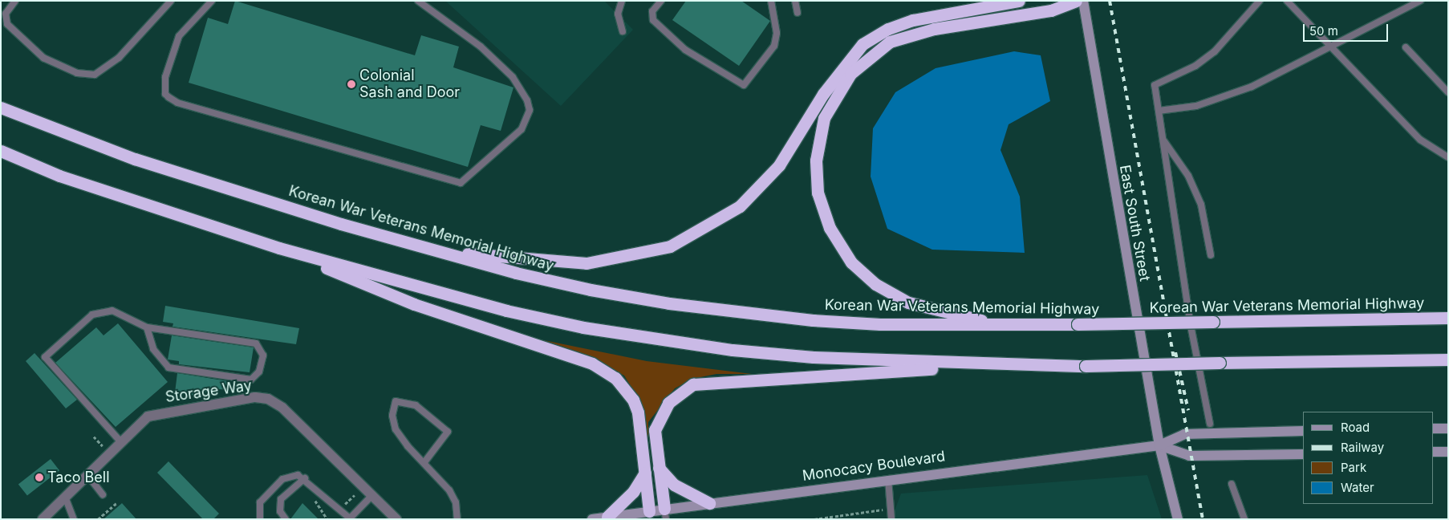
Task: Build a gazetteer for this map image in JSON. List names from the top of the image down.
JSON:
{
  "streets": {
    "highway": ["Korean War Veterans Memorial Highway"],
    "main road": ["East South Street", "Monocacy Boulevard"],
    "street": ["Storage Way"]
  },
  "crossings": [
    ["East South Street", "Monocacy Boulevard"]
  ],
  "places": ["Colonial Sash and Door", "Taco Bell"],
  "legend": [
    "Road",
    "Railway",
    "Park",
    "Water"
  ],
  "scale_bar": "50 m"
}
